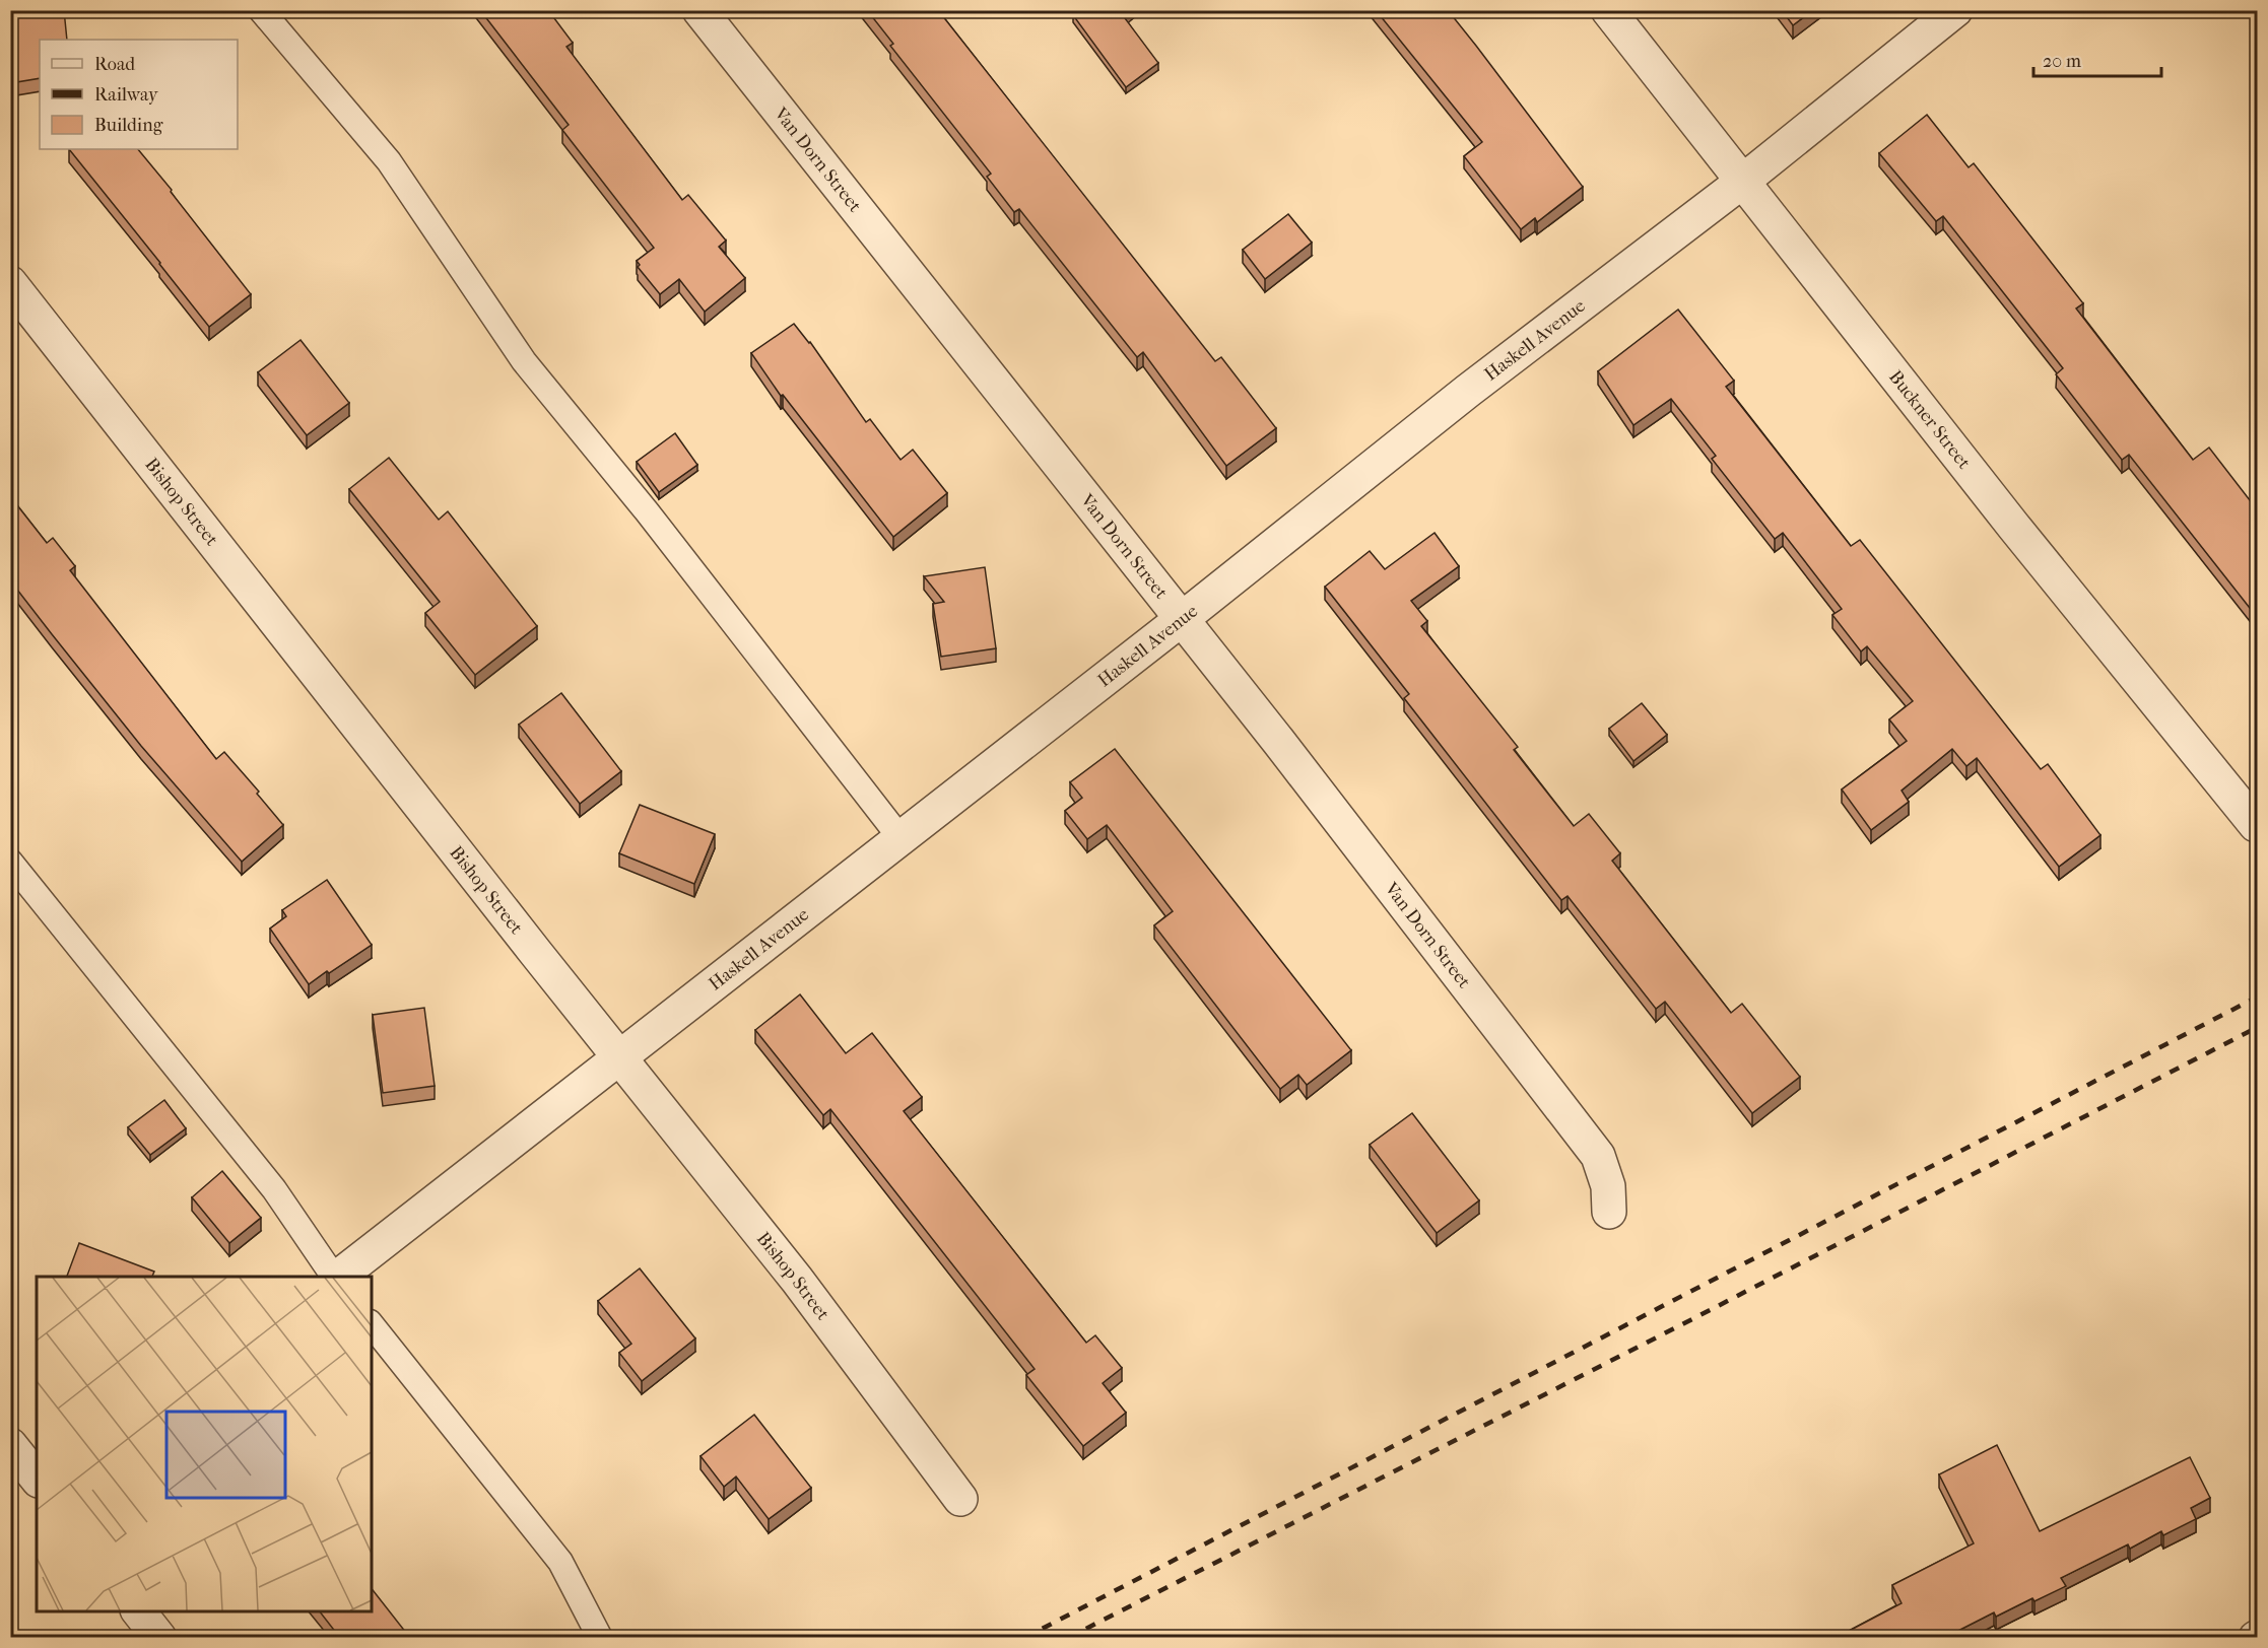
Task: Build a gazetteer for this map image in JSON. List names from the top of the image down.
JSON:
{
  "streets": {
    "street": [
      "Van Dorn Street",
      "Haskell Avenue",
      "Buckner Street",
      "Bishop Street"
    ]
  },
  "crossings": [
    ["Van Dorn Street", "Haskell Avenue"],
    ["Haskell Avenue", "Buckner Street"],
    ["Haskell Avenue", "Bishop Street"]
  ],
  "legend": ["Road", "Railway", "Building"],
  "scale_bar": "20 m"
}
